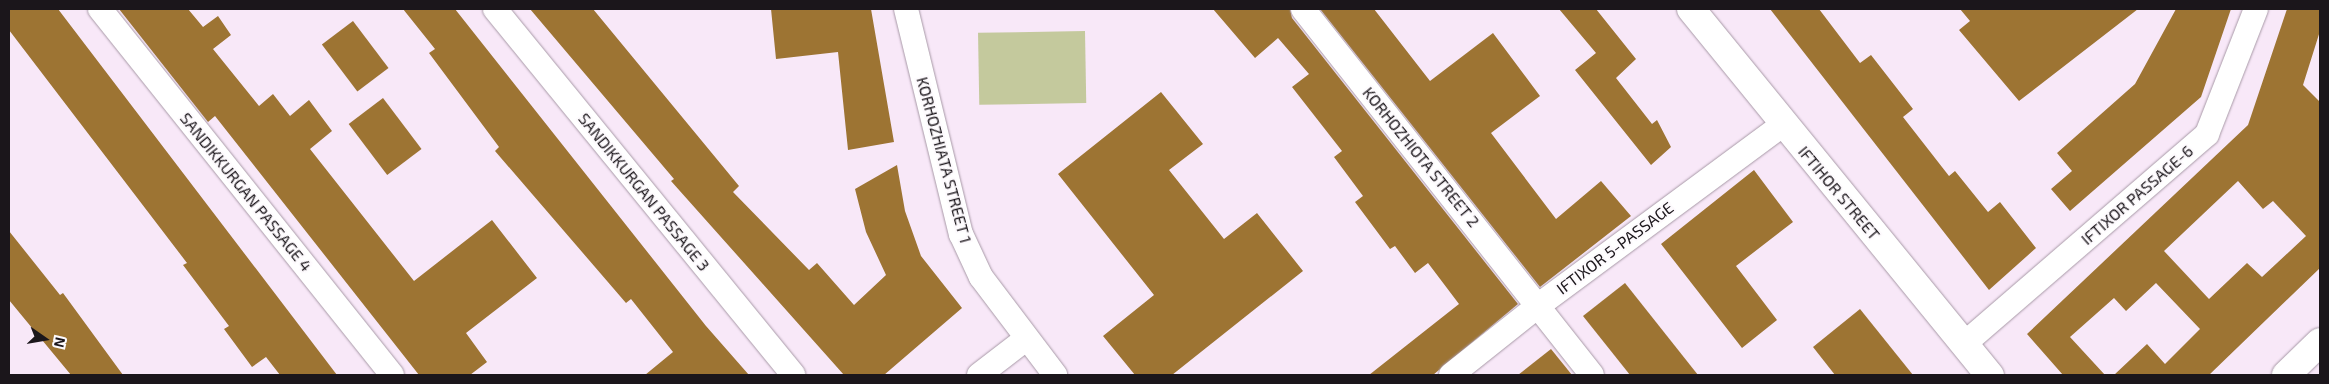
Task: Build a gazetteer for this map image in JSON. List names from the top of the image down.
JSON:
{
  "streets": {
    "main road": ["IFTIHOR STREET"],
    "street": [
      "KORHOZHIOTA STREET 2",
      "KORHOZHIАTA STREET 1",
      "SANDIKKURGАN PASSAGE 4",
      "SANDIKKURGAN PASSAGE 3",
      "IFTIXOR PASSAGE-6",
      "IFTIXOR 5-PASSAGE"
    ]
  },
  "crossings": [
    ["KORHOZHIOTA STREET 2", "IFTIXOR 5-PASSAGE"],
    ["IFTIHOR STREET", "IFTIXOR PASSAGE-6"],
    ["IFTIHOR STREET", "IFTIXOR 5-PASSAGE"]
  ],
  "north": "right"
}
